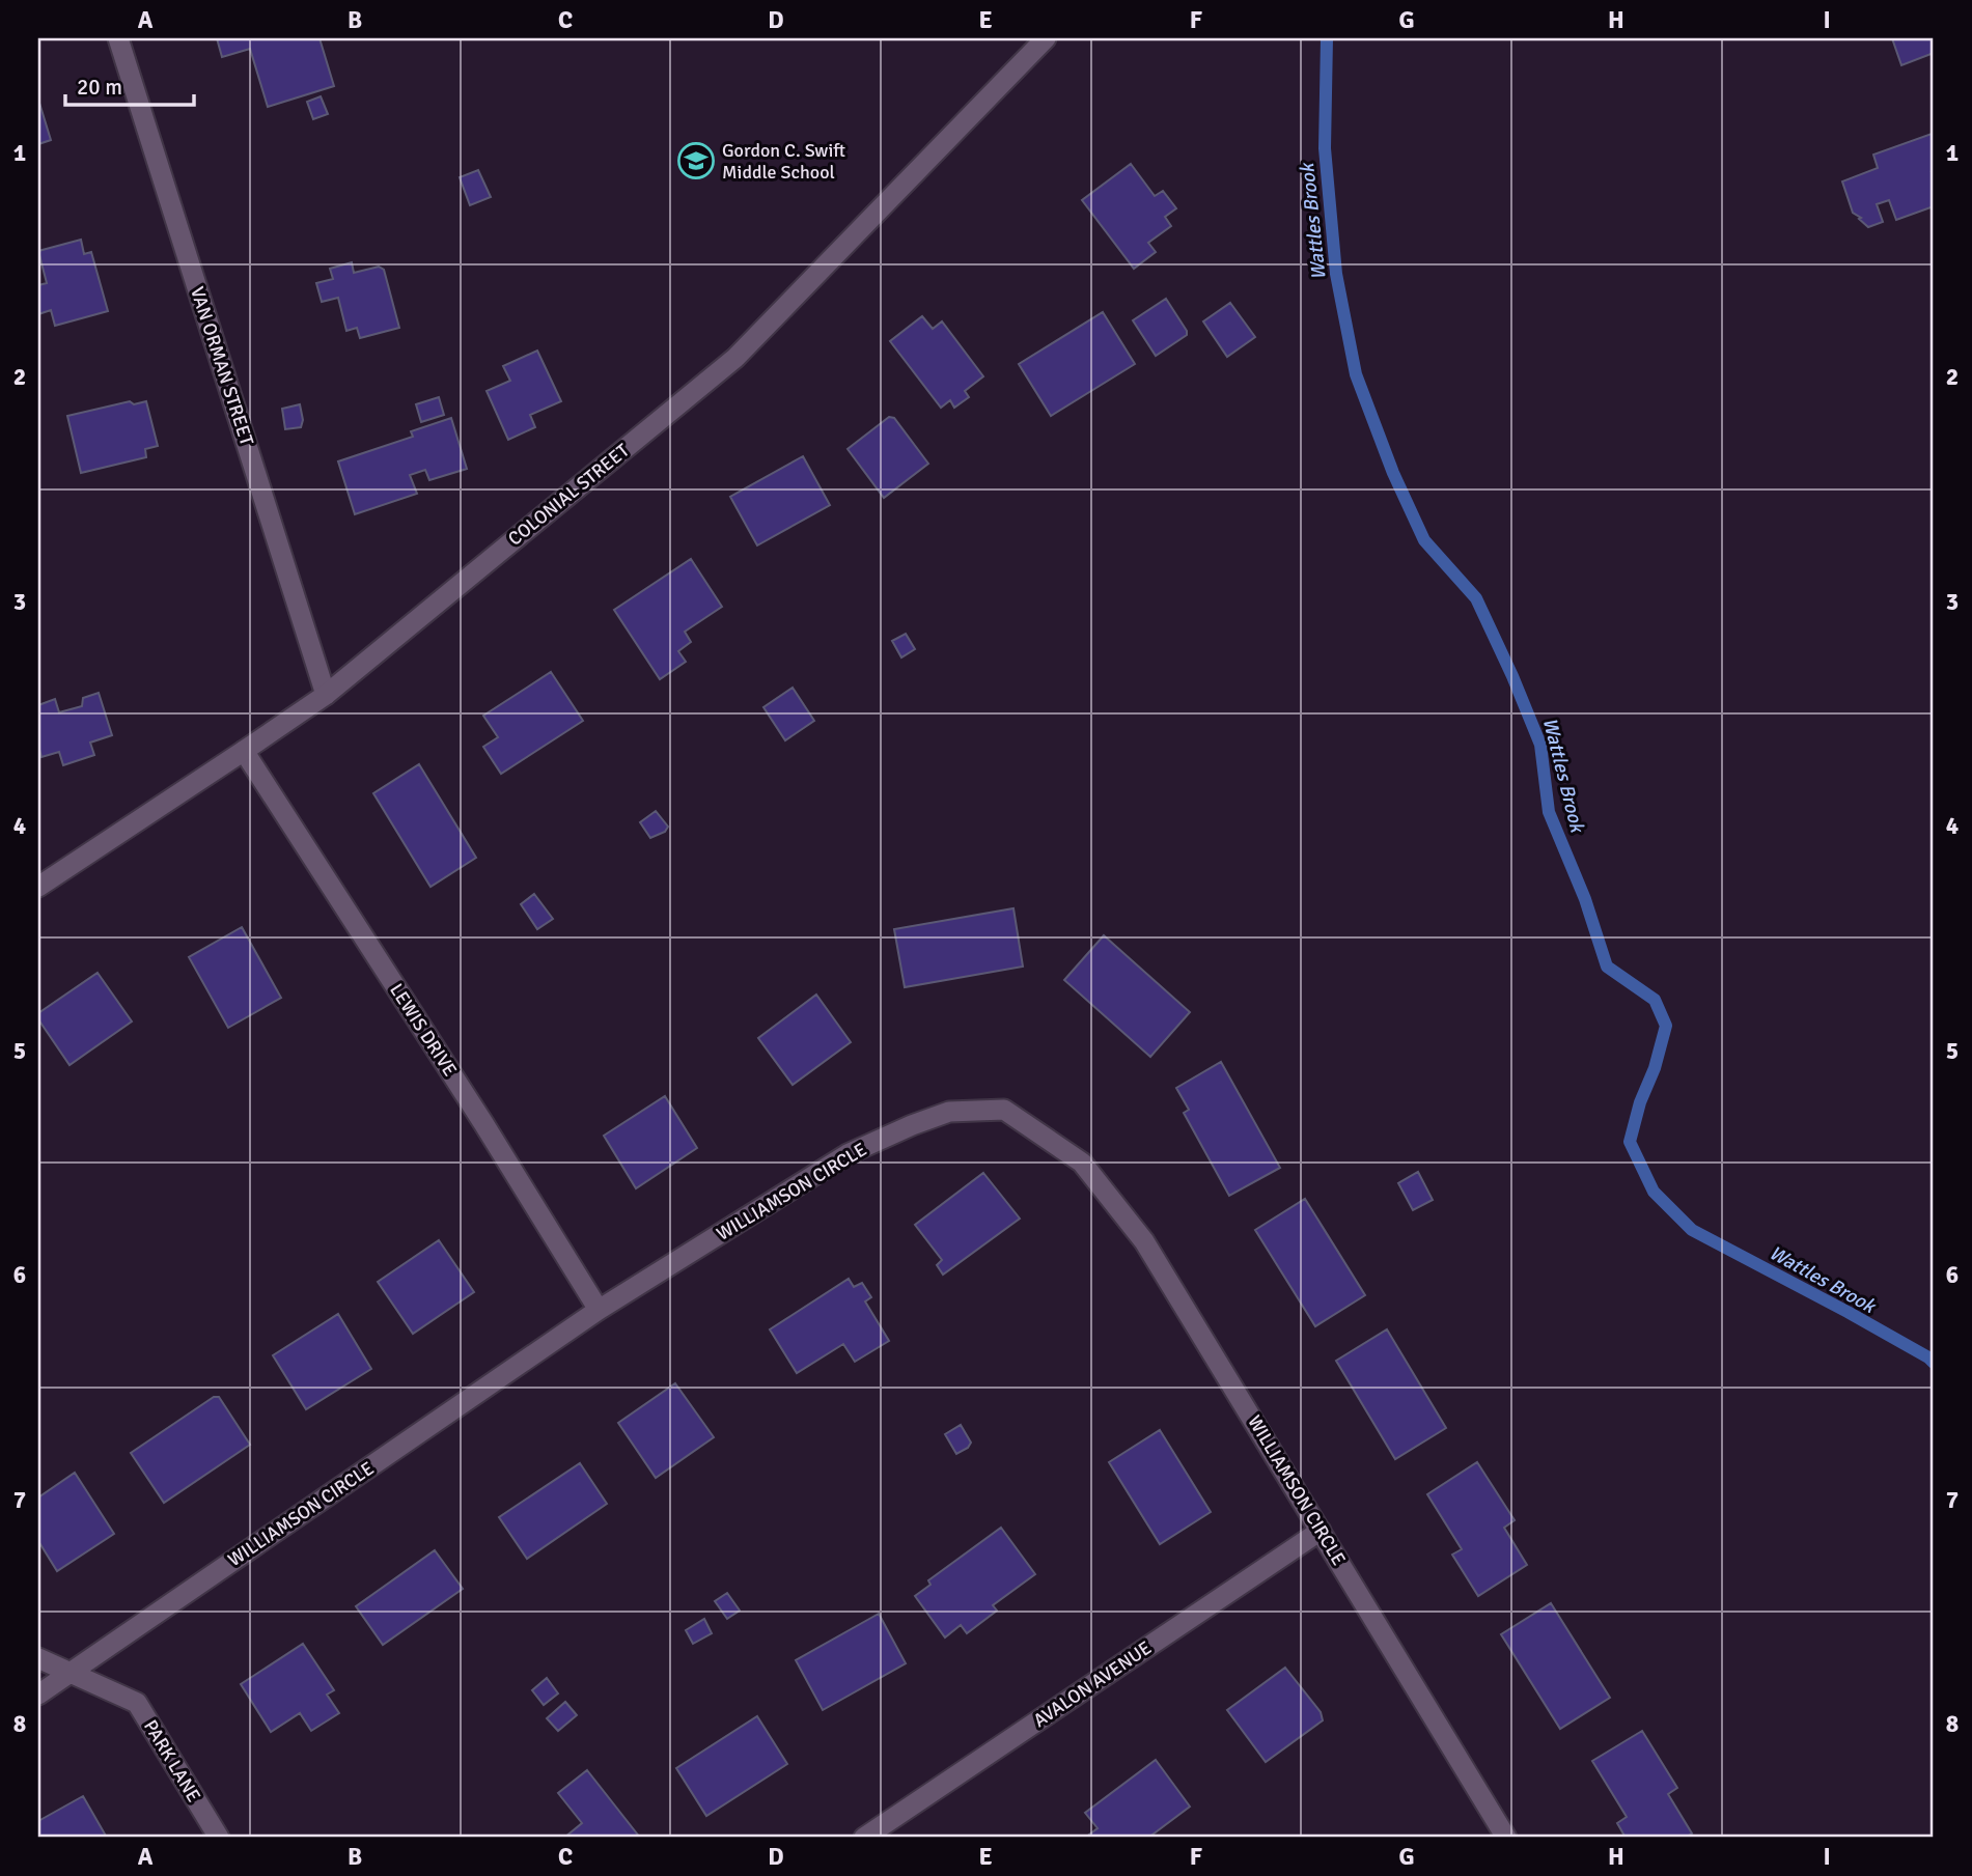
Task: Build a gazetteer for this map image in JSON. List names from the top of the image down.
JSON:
{
  "streets": {
    "street": [
      "VAN ORMAN STREET",
      "COLONIAL STREET",
      "LEWIS DRIVE",
      "WILLIAMSON CIRCLE",
      "AVALON AVENUE",
      "PARK LANE"
    ]
  },
  "crossings": [
    ["VAN ORMAN STREET", "COLONIAL STREET"],
    ["COLONIAL STREET", "LEWIS DRIVE"],
    ["LEWIS DRIVE", "WILLIAMSON CIRCLE"],
    ["WILLIAMSON CIRCLE", "AVALON AVENUE"],
    ["WILLIAMSON CIRCLE", "PARK LANE"]
  ],
  "water": ["Wattles Brook"],
  "places": {
    "school or university": ["Gordon C. Swift Middle School"]
  },
  "scale_bar": "20 m",
  "grid": {
    "columns": [
      "A",
      "B",
      "C",
      "D",
      "E",
      "F",
      "G",
      "H",
      "I"
    ],
    "rows": [
      "1",
      "2",
      "3",
      "4",
      "5",
      "6",
      "7",
      "8"
    ]
  }
}
